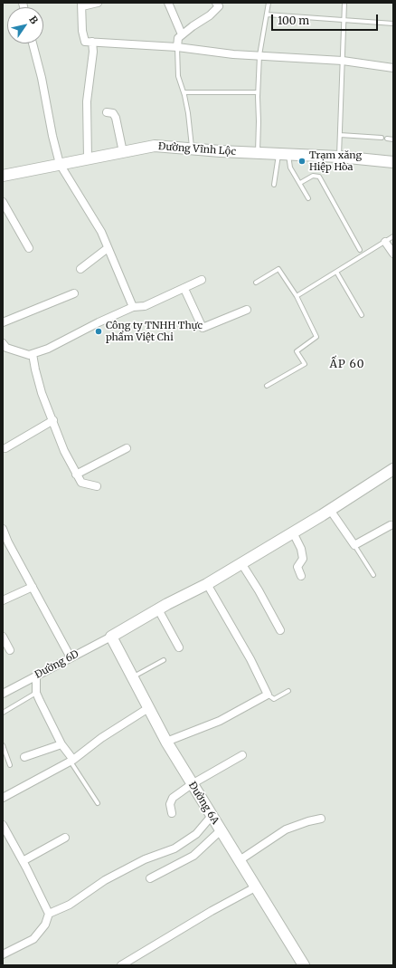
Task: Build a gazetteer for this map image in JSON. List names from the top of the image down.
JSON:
{
  "streets": {
    "street": ["Đường Vĩnh Lộc", "Đường 6D", "Đường 6A"]
  },
  "crossings": [
    ["Đường 6D", "Đường 6A"]
  ],
  "districts": ["ẤP 60"],
  "places": ["Trạm xăng Hiệp Hòa", "Công ty TNHH Thực phẩm Việt Chi"],
  "scale_bar": "100 m",
  "north": "top right"
}
